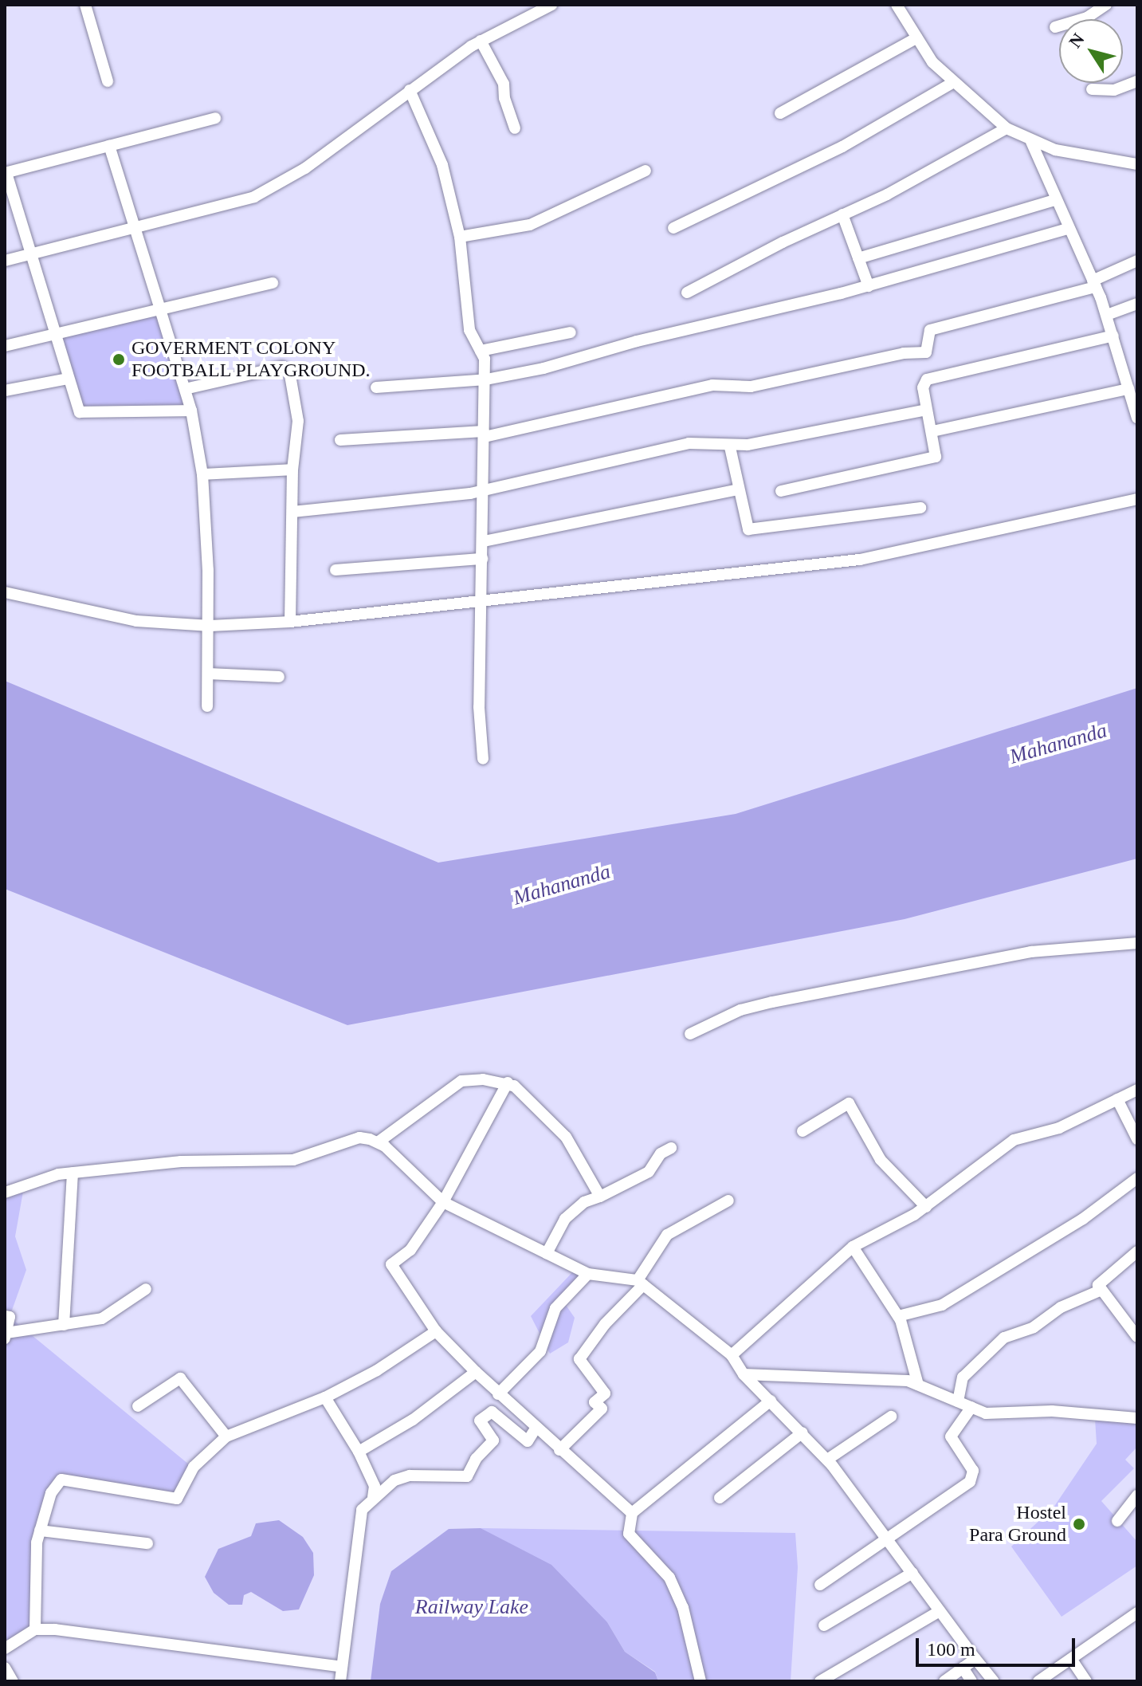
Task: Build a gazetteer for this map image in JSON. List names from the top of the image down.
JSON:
{
  "water": ["Mahananda", "Railway Lake"],
  "places": ["GOVERMENT COLONY FOOTBALL PLAYGROUND.", "Hostel Para Ground"],
  "scale_bar": "100 m",
  "north": "top left"
}
